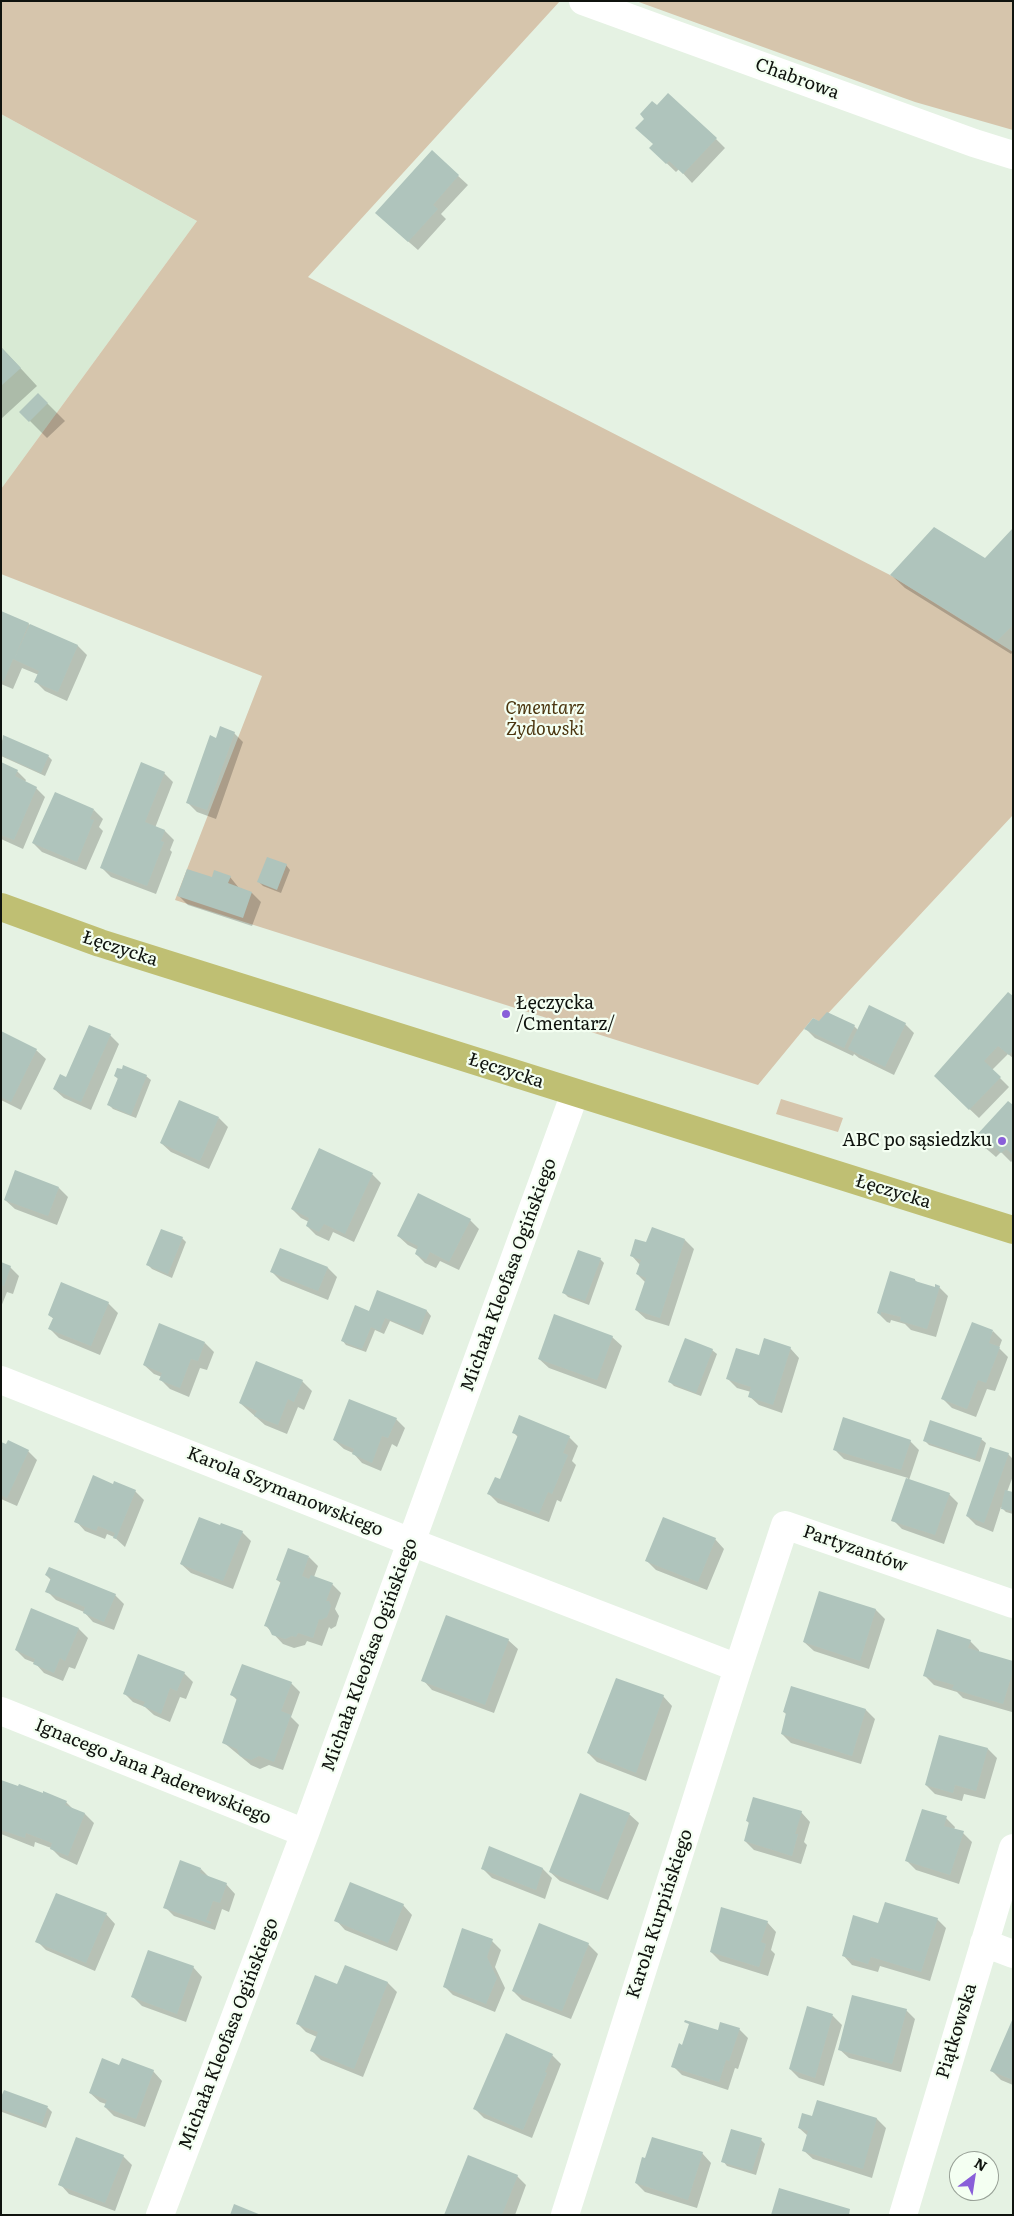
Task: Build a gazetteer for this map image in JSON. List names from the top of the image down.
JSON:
{
  "streets": {
    "main road": ["Łęczycka"],
    "street": [
      "Chabrowa",
      "Michała Kleofasa Ogińskiego",
      "Karola Szymanowskiego",
      "Partyzantów",
      "Ignacego Jana Paderewskiego",
      "Karola Kurpińskiego",
      "Piątkowska"
    ]
  },
  "crossings": [
    ["Łęczycka", "Michała Kleofasa Ogińskiego"],
    ["Michała Kleofasa Ogińskiego", "Karola Szymanowskiego"],
    ["Michała Kleofasa Ogińskiego", "Ignacego Jana Paderewskiego"],
    ["Karola Szymanowskiego", "Karola Kurpińskiego"],
    ["Partyzantów", "Karola Kurpińskiego"]
  ],
  "parks": ["Cmentarz Żydowski"],
  "places": ["Łęczycka /Cmentarz/", "ABC po sąsiedzku"],
  "north": "top right"
}
